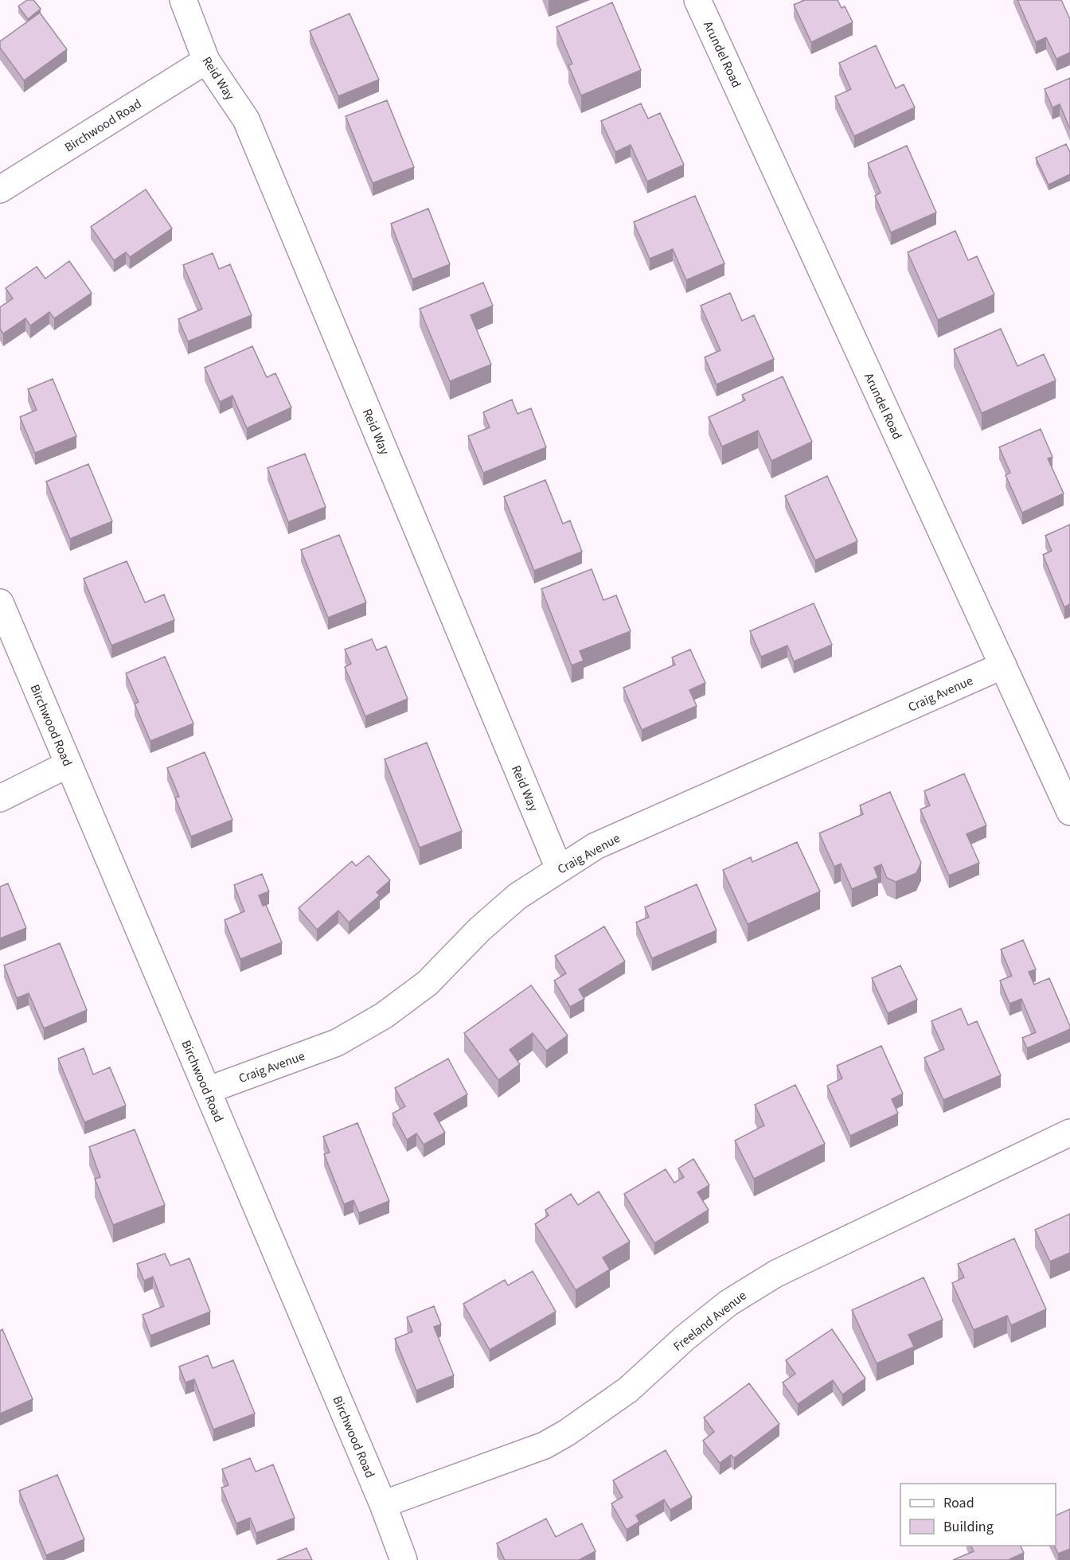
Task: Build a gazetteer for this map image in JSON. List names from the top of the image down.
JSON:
{
  "streets": {
    "street": [
      "Arundel Road",
      "Reid Way",
      "Birchwood Road",
      "Craig Avenue",
      "Freeland Avenue"
    ]
  },
  "crossings": [
    ["Arundel Road", "Craig Avenue"],
    ["Reid Way", "Birchwood Road"],
    ["Reid Way", "Craig Avenue"],
    ["Birchwood Road", "Craig Avenue"],
    ["Birchwood Road", "Freeland Avenue"]
  ],
  "legend": ["Road", "Building"]
}
